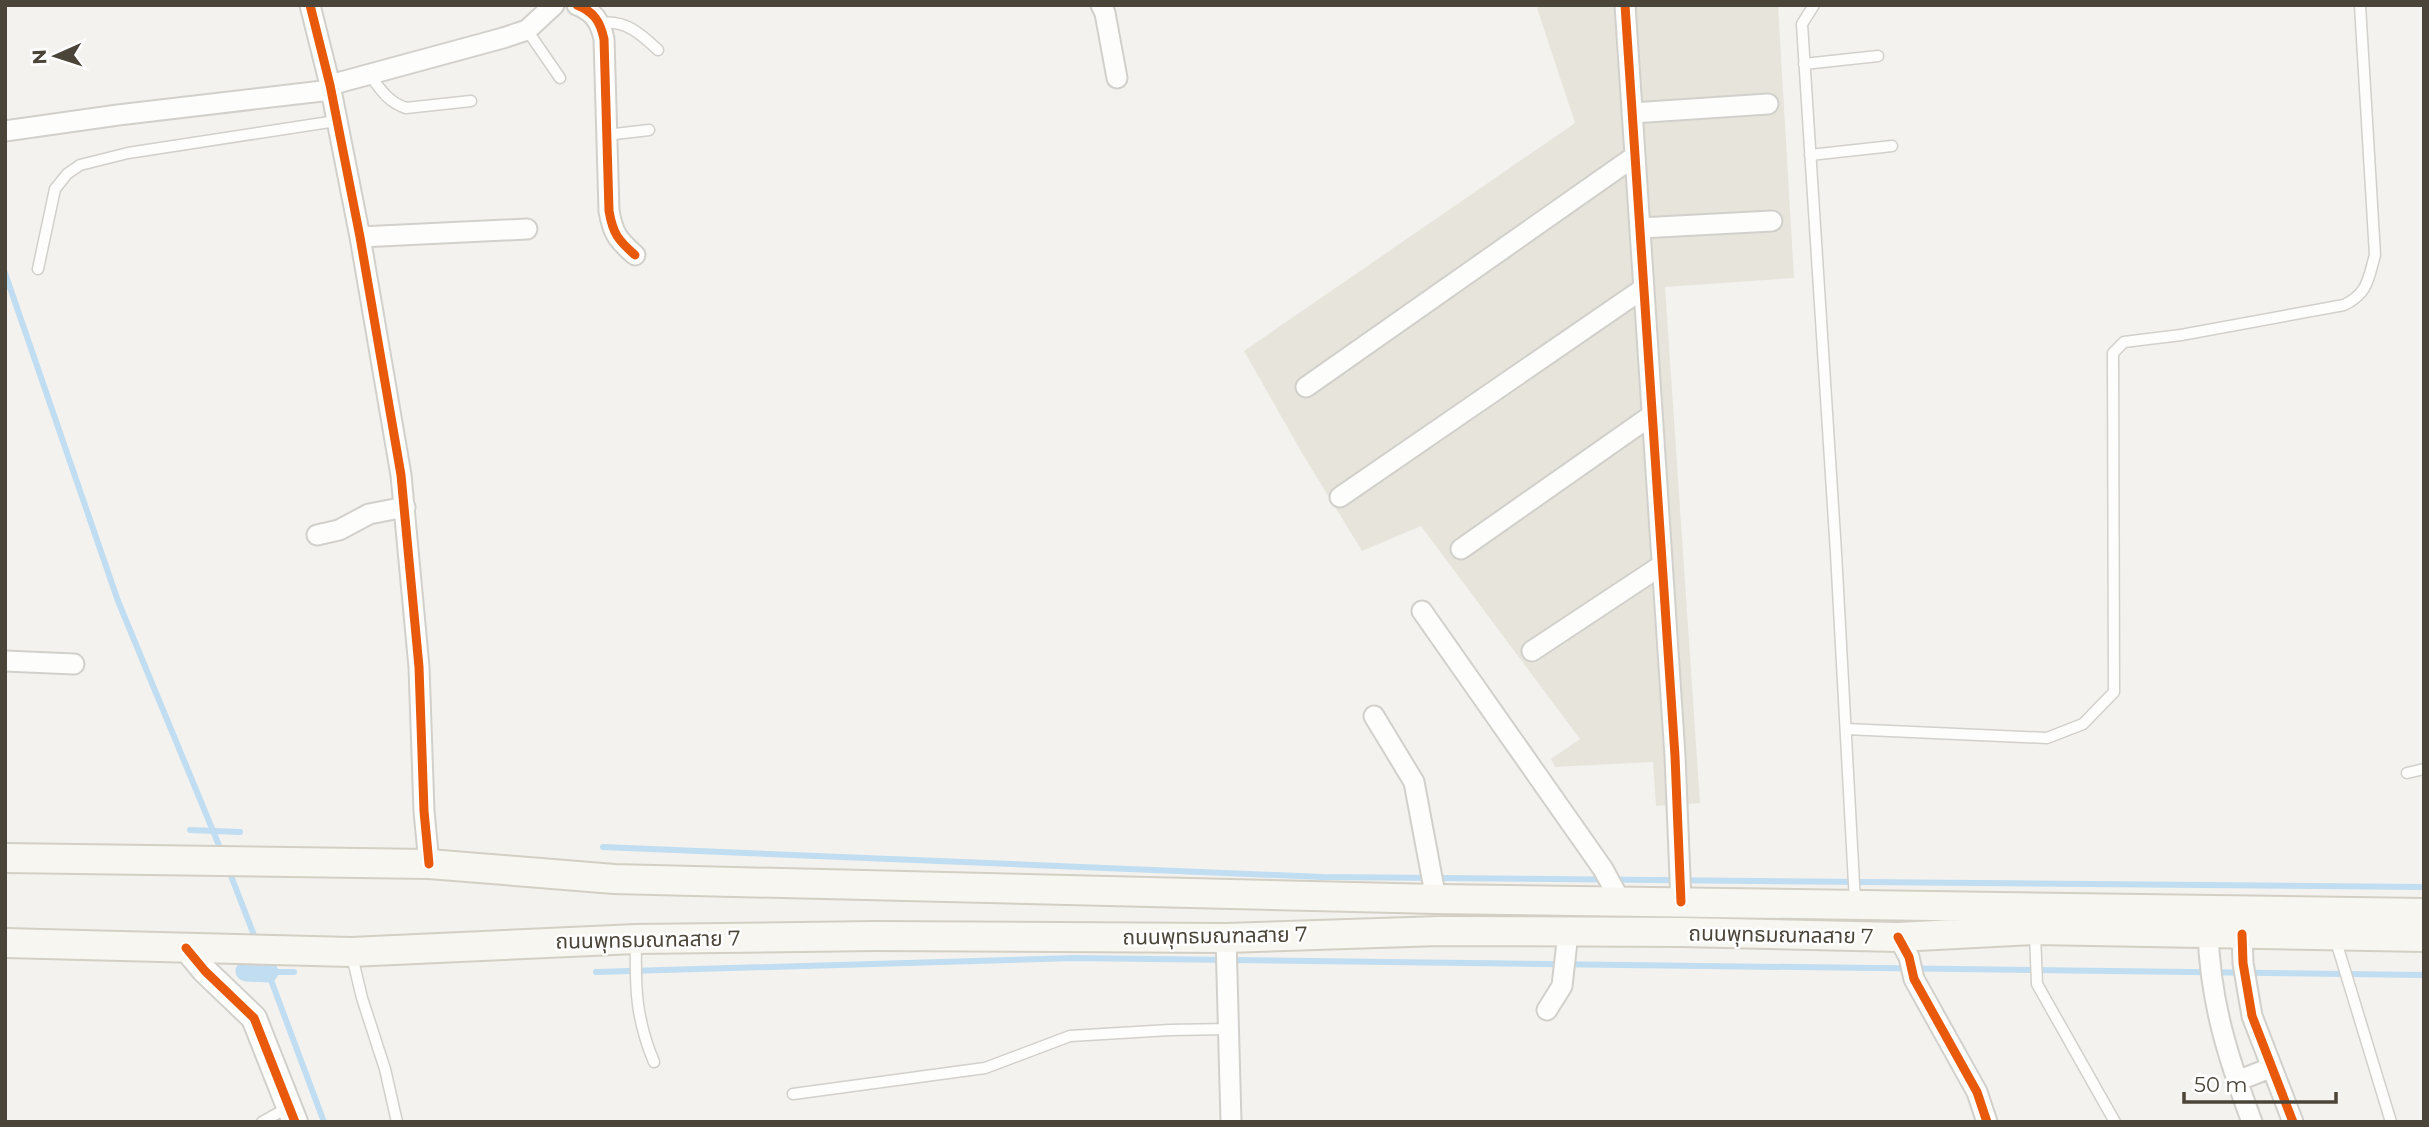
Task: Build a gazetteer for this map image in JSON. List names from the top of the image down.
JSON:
{
  "streets": {
    "main road": ["ถนนพุทธมณฑลสาย 7"]
  },
  "scale_bar": "50 m",
  "north": "left"
}
